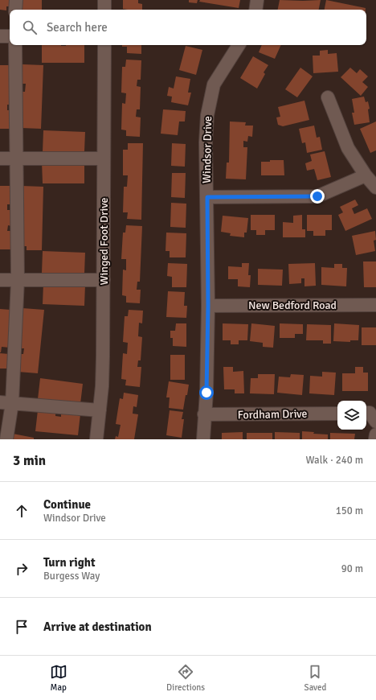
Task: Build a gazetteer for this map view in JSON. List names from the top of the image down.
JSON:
{
  "streets": {
    "street": [
      "Windsor Drive",
      "Winged Foot Drive",
      "New Bedford Road",
      "Fordham Drive"
    ]
  },
  "crossings": [
    ["Windsor Drive", "New Bedford Road"],
    ["Windsor Drive", "Fordham Drive"]
  ],
  "page": {
    "search": "Search here",
    "heading": ["3 min", "Walk · 240 m"],
    "list": [
      ["Continue", "Windsor Drive", "150 m"],
      ["Turn right", "Burgess Way", "90 m"],
      "Arrive at destination"
    ],
    "nav": ["Map", "Directions", "Saved"]
  }
}
